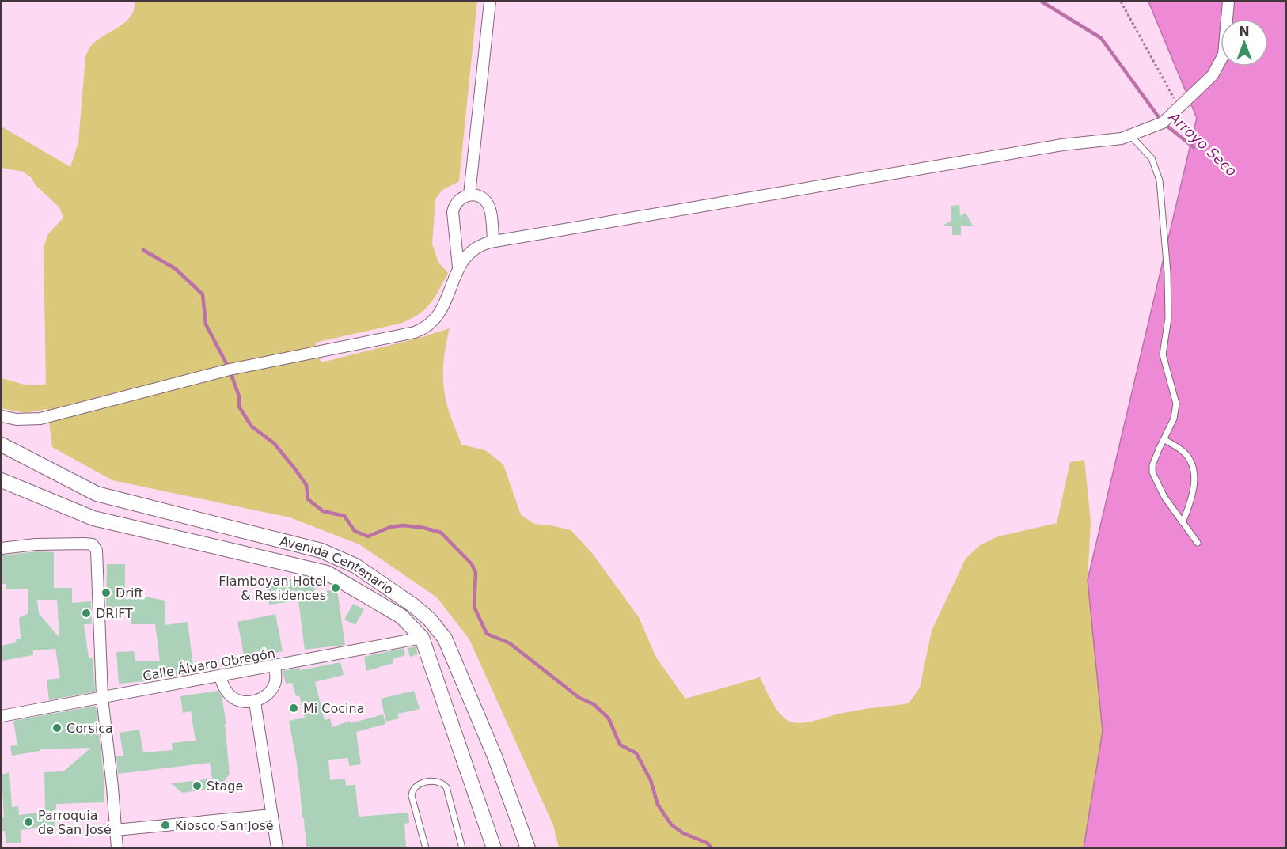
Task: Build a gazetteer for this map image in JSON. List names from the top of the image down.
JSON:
{
  "streets": {
    "main road": ["Avenida Centenario"],
    "street": ["Calle Álvaro Obregón"]
  },
  "crossings": [
    ["Avenida Centenario", "Calle Álvaro Obregón"]
  ],
  "water": ["Arroyo Seco"],
  "places": [
    "Flamboyan Hotel & Residences",
    "Drift",
    "DRIFT",
    "Mi Cocina",
    "Corsica",
    "Stage",
    "Parroquia de San José",
    "Kiosco San José"
  ],
  "north": "top"
}
